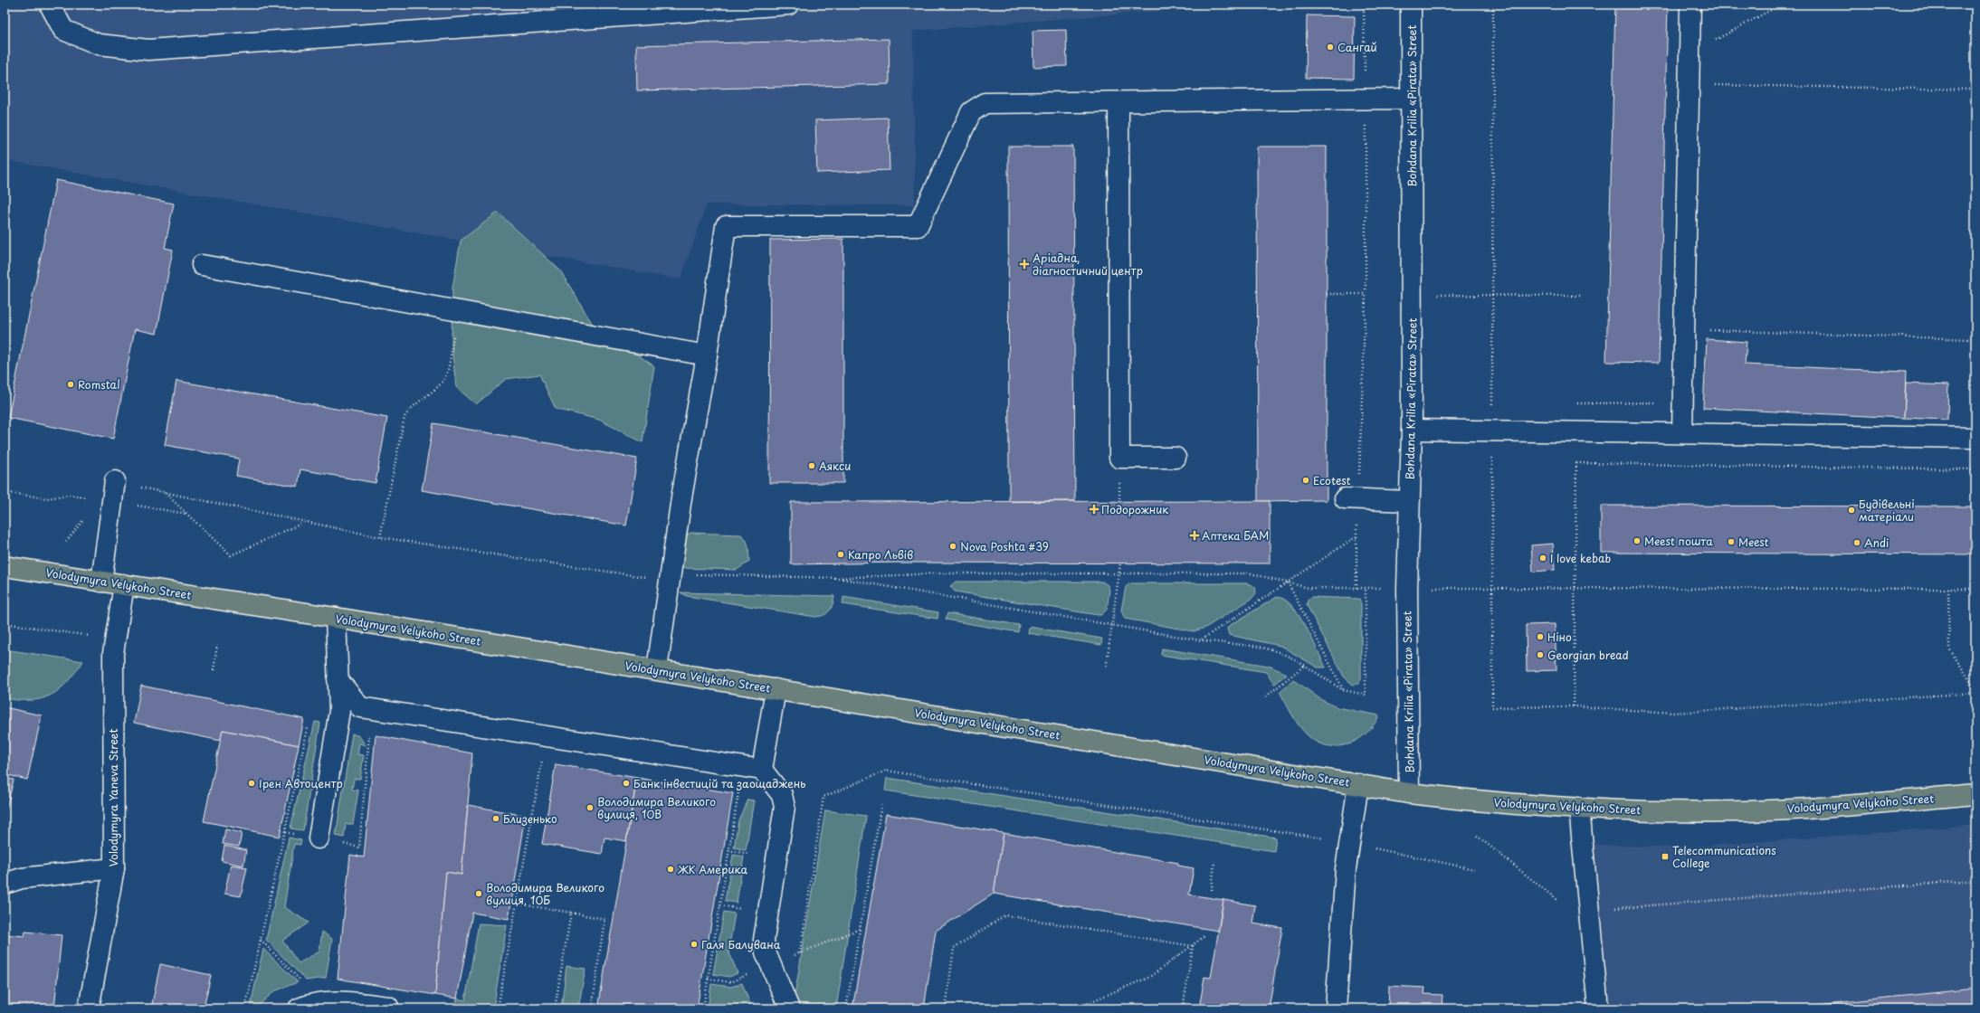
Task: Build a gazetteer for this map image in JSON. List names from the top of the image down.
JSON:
{
  "streets": {
    "main road": ["Volodymyra Velykoho Street"],
    "street": ["Bohdana Krilia «Pirata» Street", "Volodymyra Yaneva Street"]
  },
  "crossings": [
    ["Bohdana Krilia «Pirata» Street", "Volodymyra Velykoho Street"],
    ["Volodymyra Velykoho Street", "Volodymyra Yaneva Street"]
  ],
  "places": {
    "other": [
      "Сангай",
      "Romstal",
      "Аякси",
      "Ecotest",
      "Будівельні матеріали",
      "Meest пошта",
      "Meest",
      "Andi",
      "Nova Poshta #39",
      "Капро Львів",
      "I love kebab",
      "Ніно",
      "Georgian bread",
      "Ірен Автоцентр",
      "Банк інвестицій та заощаджень",
      "Володимира Великого вулиця, 10В",
      "Близенько",
      "ЖК Америка",
      "Володимира Великого вулиця, 10Б",
      "Галя Балувана"
    ],
    "health": ["Аріадна, діагностичний центр", "Подорожник", "Аптека БАМ"],
    "transit": ["Telecommunications College"]
  }
}
